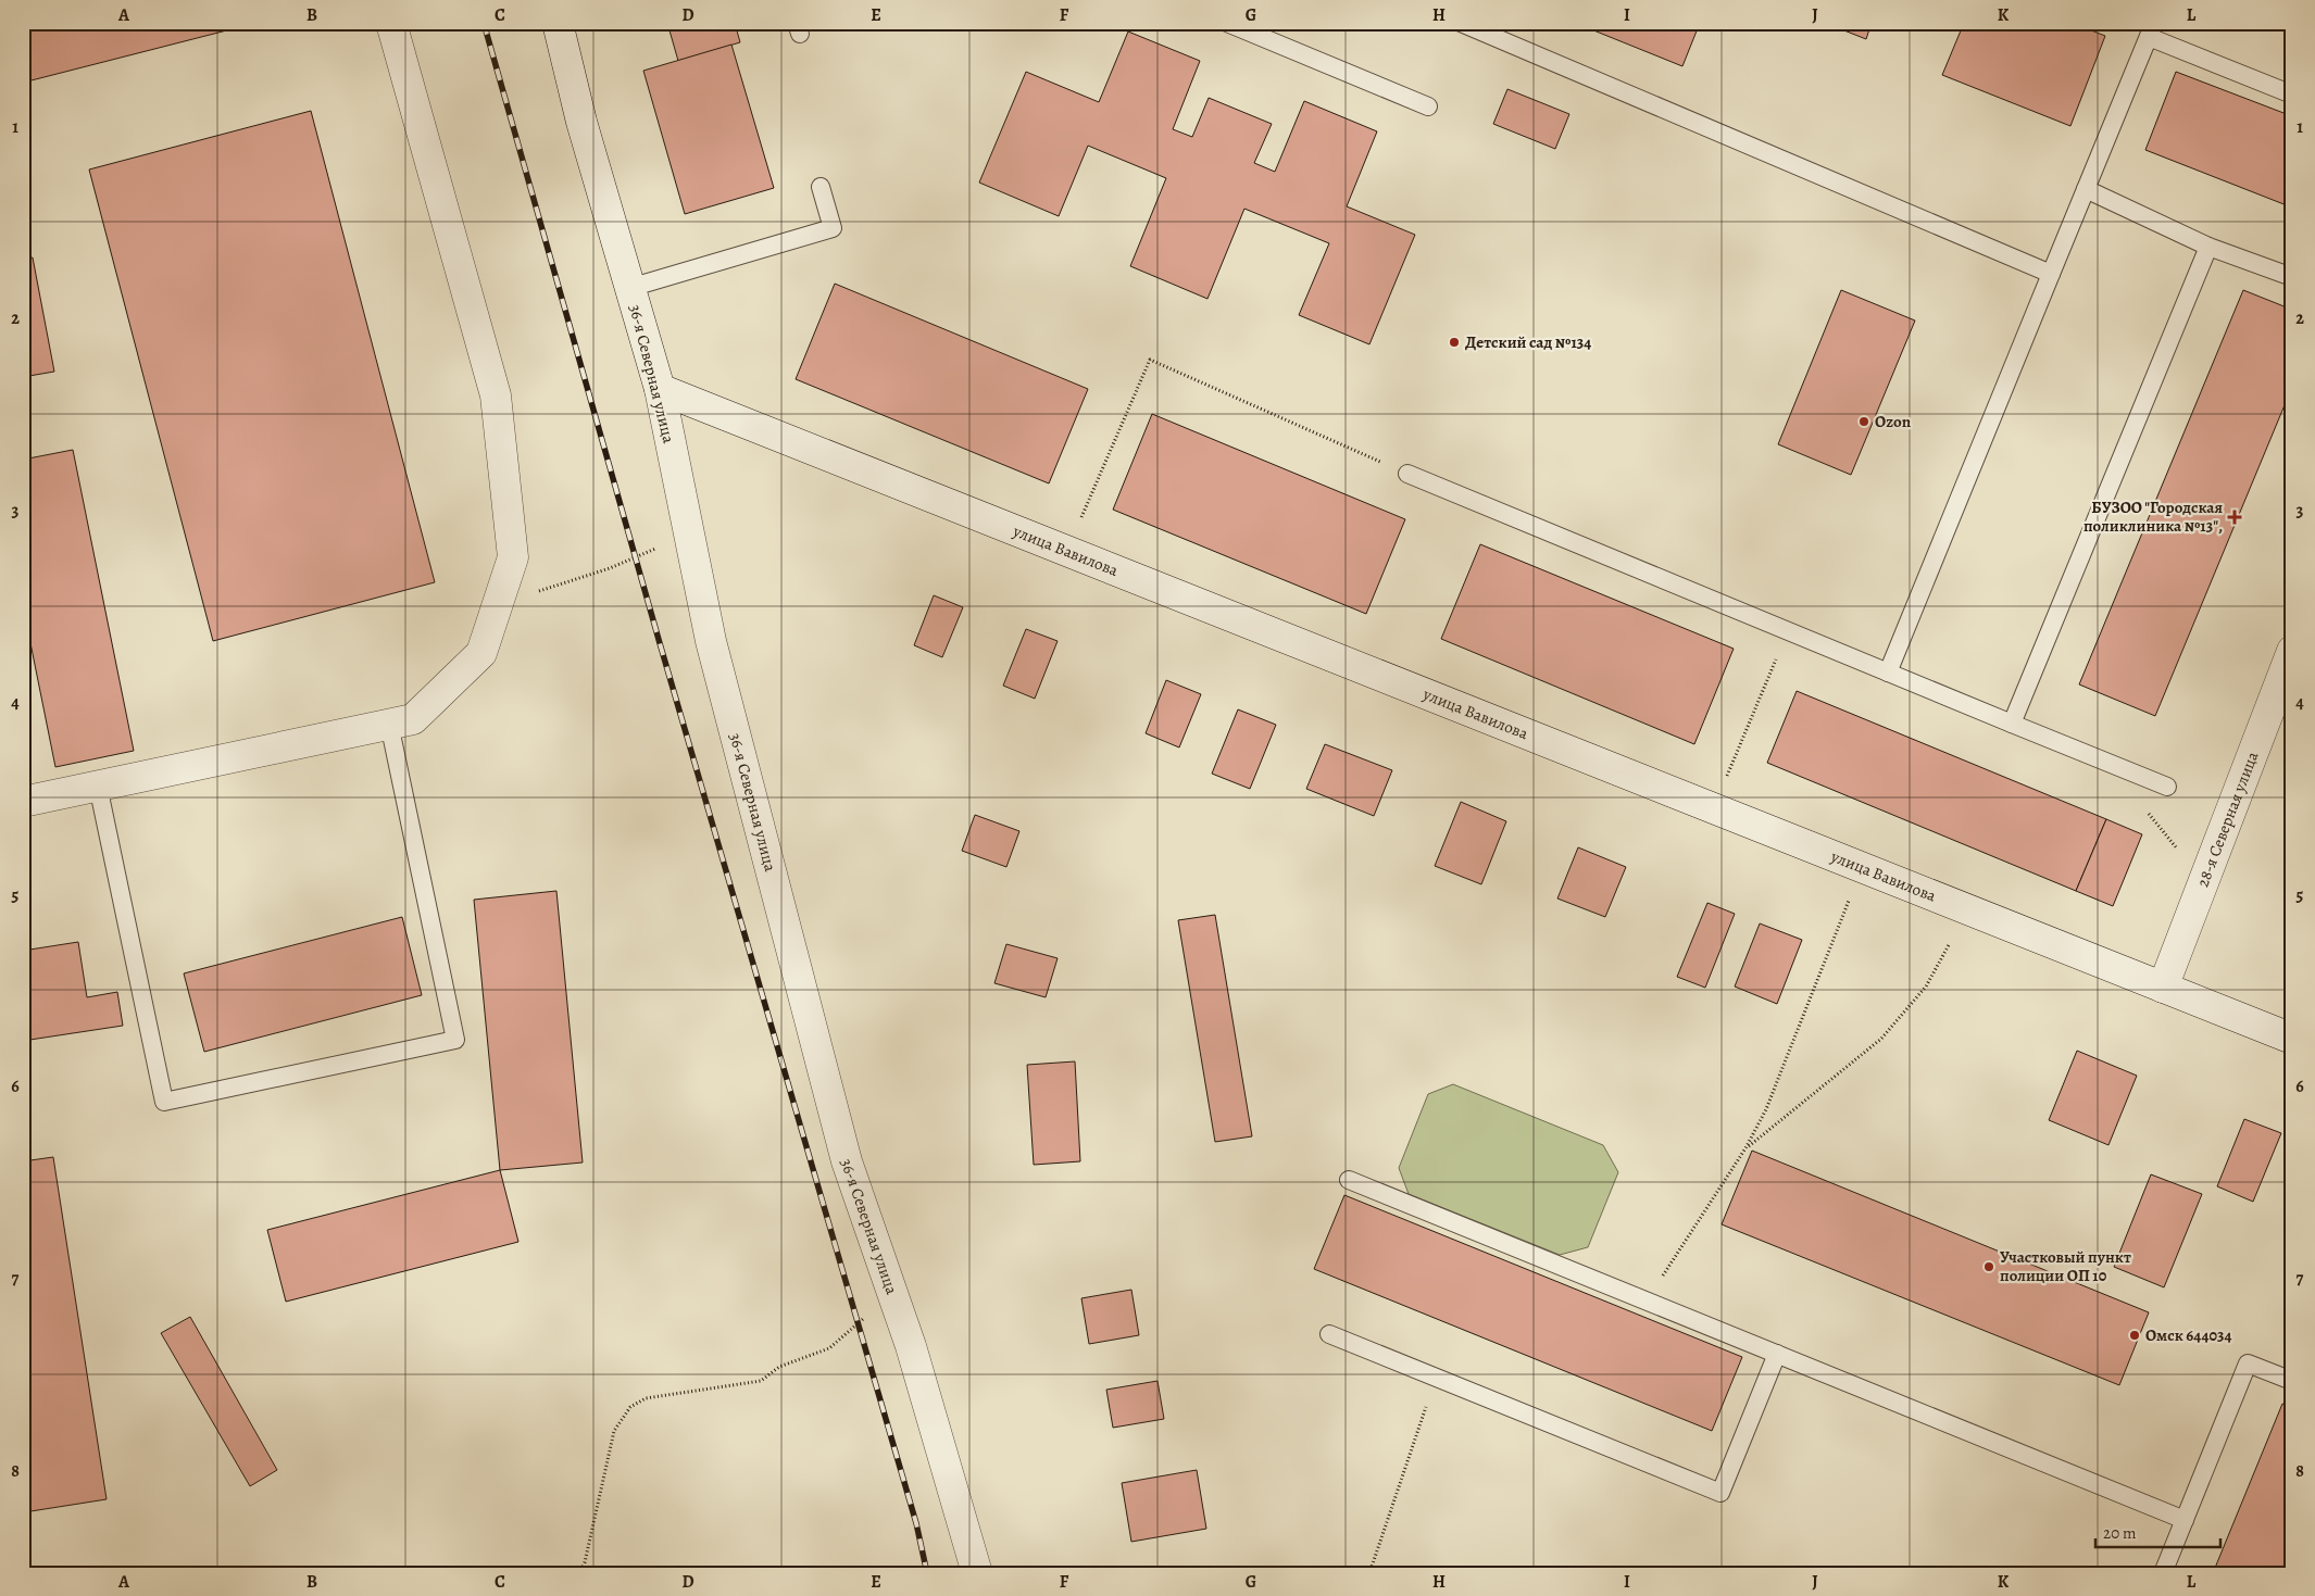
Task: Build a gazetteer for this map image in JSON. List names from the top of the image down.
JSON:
{
  "streets": {
    "street": ["36-я Северная улица", "улица Вавилова", "28-я Северная улица"]
  },
  "crossings": [
    ["36-я Северная улица", "улица Вавилова"],
    ["улица Вавилова", "28-я Северная улица"]
  ],
  "places": {
    "other": [
      "Детский сад №134",
      "Ozon",
      "Участковый пункт полиции ОП 10",
      "Омск 644034"
    ],
    "health": ["БУЗОО \"Городская поликлиника №13\","]
  },
  "scale_bar": "20 m",
  "grid": {
    "columns": [
      "A",
      "B",
      "C",
      "D",
      "E",
      "F",
      "G",
      "H",
      "I",
      "J",
      "K",
      "L"
    ],
    "rows": [
      "1",
      "2",
      "3",
      "4",
      "5",
      "6",
      "7",
      "8"
    ]
  }
}
